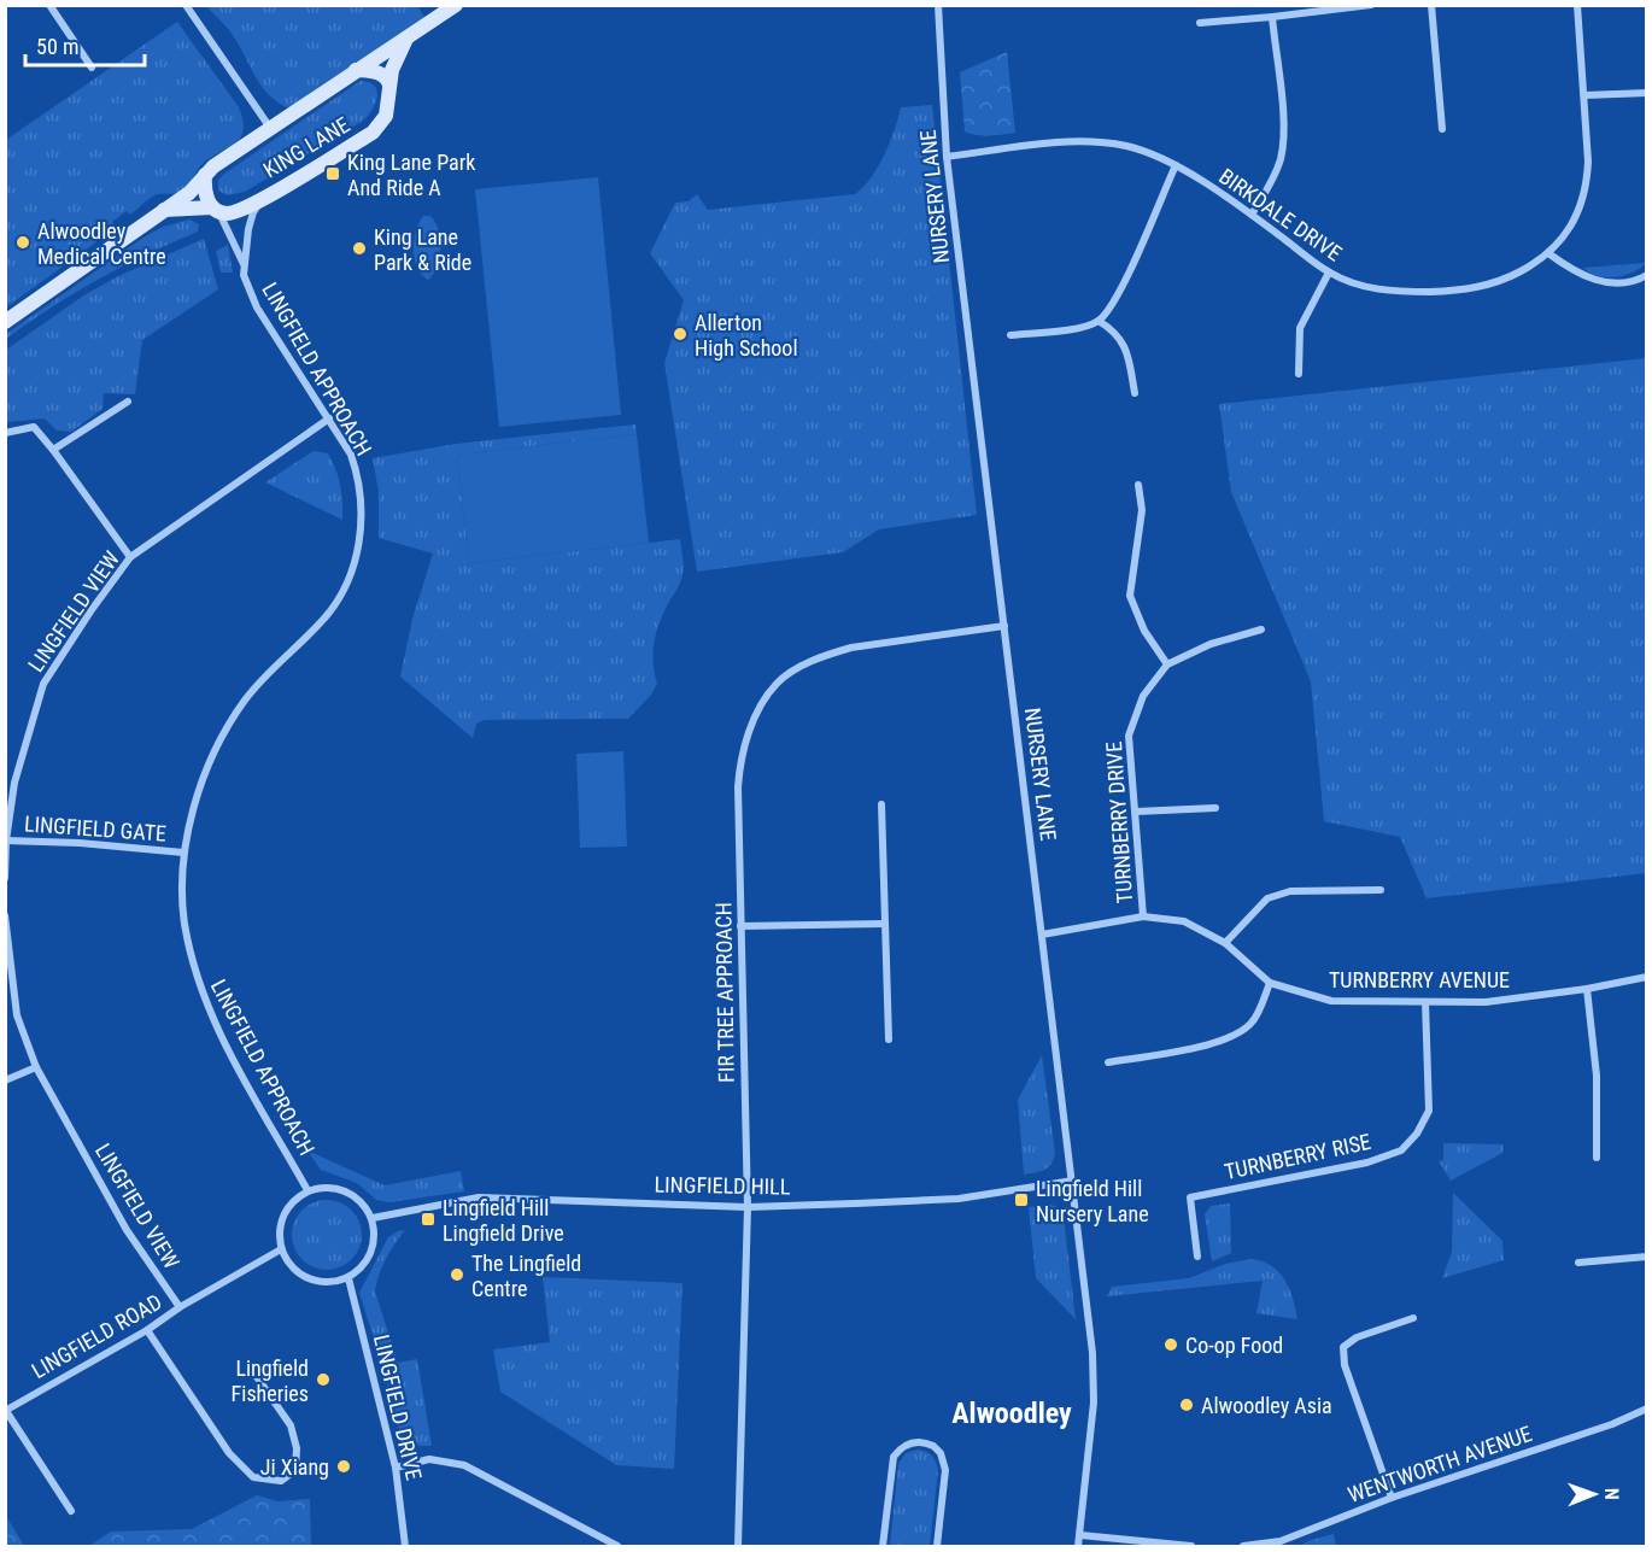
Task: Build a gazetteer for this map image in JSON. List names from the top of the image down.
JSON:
{
  "streets": {
    "street": [
      "KING LANE",
      "NURSERY LANE",
      "BIRKDALE DRIVE",
      "LINGFIELD APPROACH",
      "LINGFIELD VIEW",
      "TURNBERRY DRIVE",
      "LINGFIELD GATE",
      "TURNBERRY AVENUE",
      "FIR TREE APPROACH",
      "TURNBERRY RISE",
      "LINGFIELD HILL",
      "LINGFIELD ROAD",
      "LINGFIELD DRIVE",
      "WENTWORTH AVENUE"
    ]
  },
  "crossings": [
    ["KING LANE", "LINGFIELD APPROACH"],
    ["NURSERY LANE", "BIRKDALE DRIVE"],
    ["NURSERY LANE", "TURNBERRY AVENUE"],
    ["NURSERY LANE", "FIR TREE APPROACH"],
    ["NURSERY LANE", "LINGFIELD HILL"],
    ["LINGFIELD APPROACH", "LINGFIELD VIEW"],
    ["LINGFIELD APPROACH", "LINGFIELD GATE"],
    ["LINGFIELD APPROACH", "LINGFIELD HILL"],
    ["LINGFIELD APPROACH", "LINGFIELD ROAD"],
    ["LINGFIELD APPROACH", "LINGFIELD DRIVE"],
    ["LINGFIELD VIEW", "LINGFIELD GATE"],
    ["LINGFIELD VIEW", "LINGFIELD ROAD"],
    ["TURNBERRY DRIVE", "TURNBERRY AVENUE"],
    ["TURNBERRY AVENUE", "TURNBERRY RISE"],
    ["FIR TREE APPROACH", "LINGFIELD HILL"],
    ["LINGFIELD HILL", "LINGFIELD ROAD"],
    ["LINGFIELD HILL", "LINGFIELD DRIVE"],
    ["LINGFIELD ROAD", "LINGFIELD DRIVE"]
  ],
  "districts": ["Alwoodley"],
  "places": {
    "transit": ["King Lane Park And Ride A", "Lingfield Hill Nursery Lane", "Lingfield Hill Lingfield Drive"],
    "other": [
      "Alwoodley Medical Centre",
      "King Lane Park & Ride",
      "Allerton High School",
      "The Lingfield Centre",
      "Co-op Food",
      "Lingfield Fisheries",
      "Alwoodley Asia",
      "Ji Xiang"
    ]
  },
  "scale_bar": "50 m",
  "north": "right"
}
